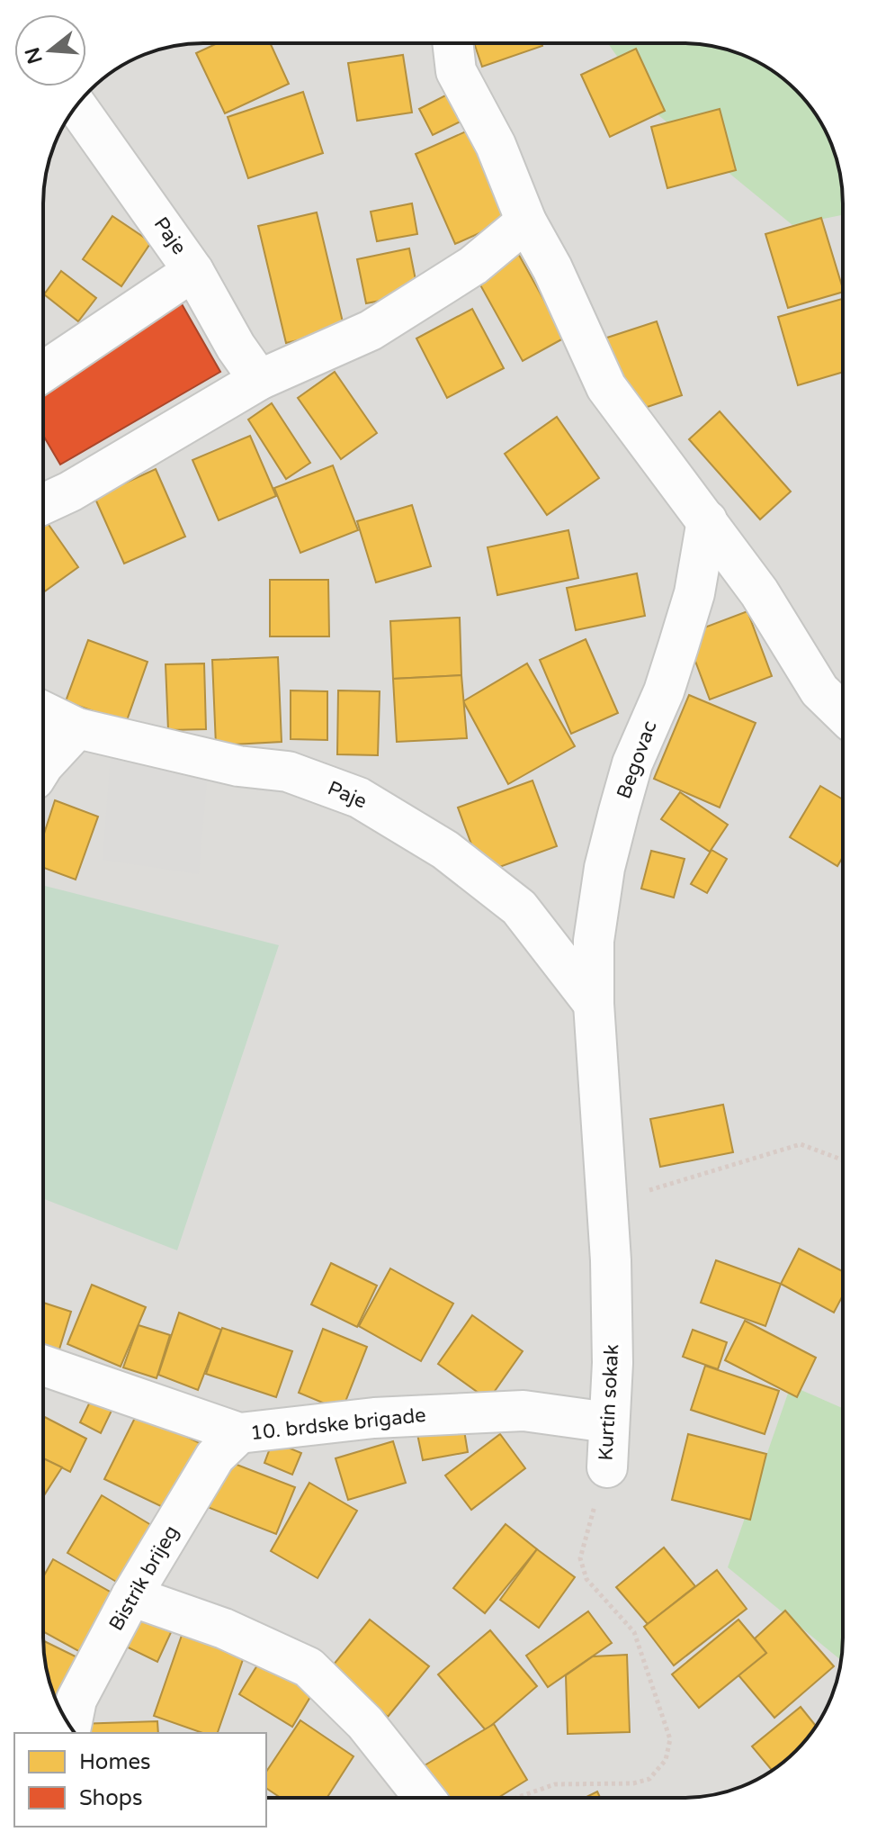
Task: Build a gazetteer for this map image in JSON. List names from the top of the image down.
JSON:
{
  "streets": {
    "street": [
      "Paje",
      "Begovac",
      "Kurtin sokak",
      "10. brdske brigade",
      "Bistrik brijeg"
    ]
  },
  "crossings": [
    ["Paje", "Begovac"],
    ["Paje", "Kurtin sokak"],
    ["Begovac", "Kurtin sokak"],
    ["Kurtin sokak", "10. brdske brigade"],
    ["10. brdske brigade", "Bistrik brijeg"]
  ],
  "legend": ["Homes", "Shops"],
  "north": "left"
}
